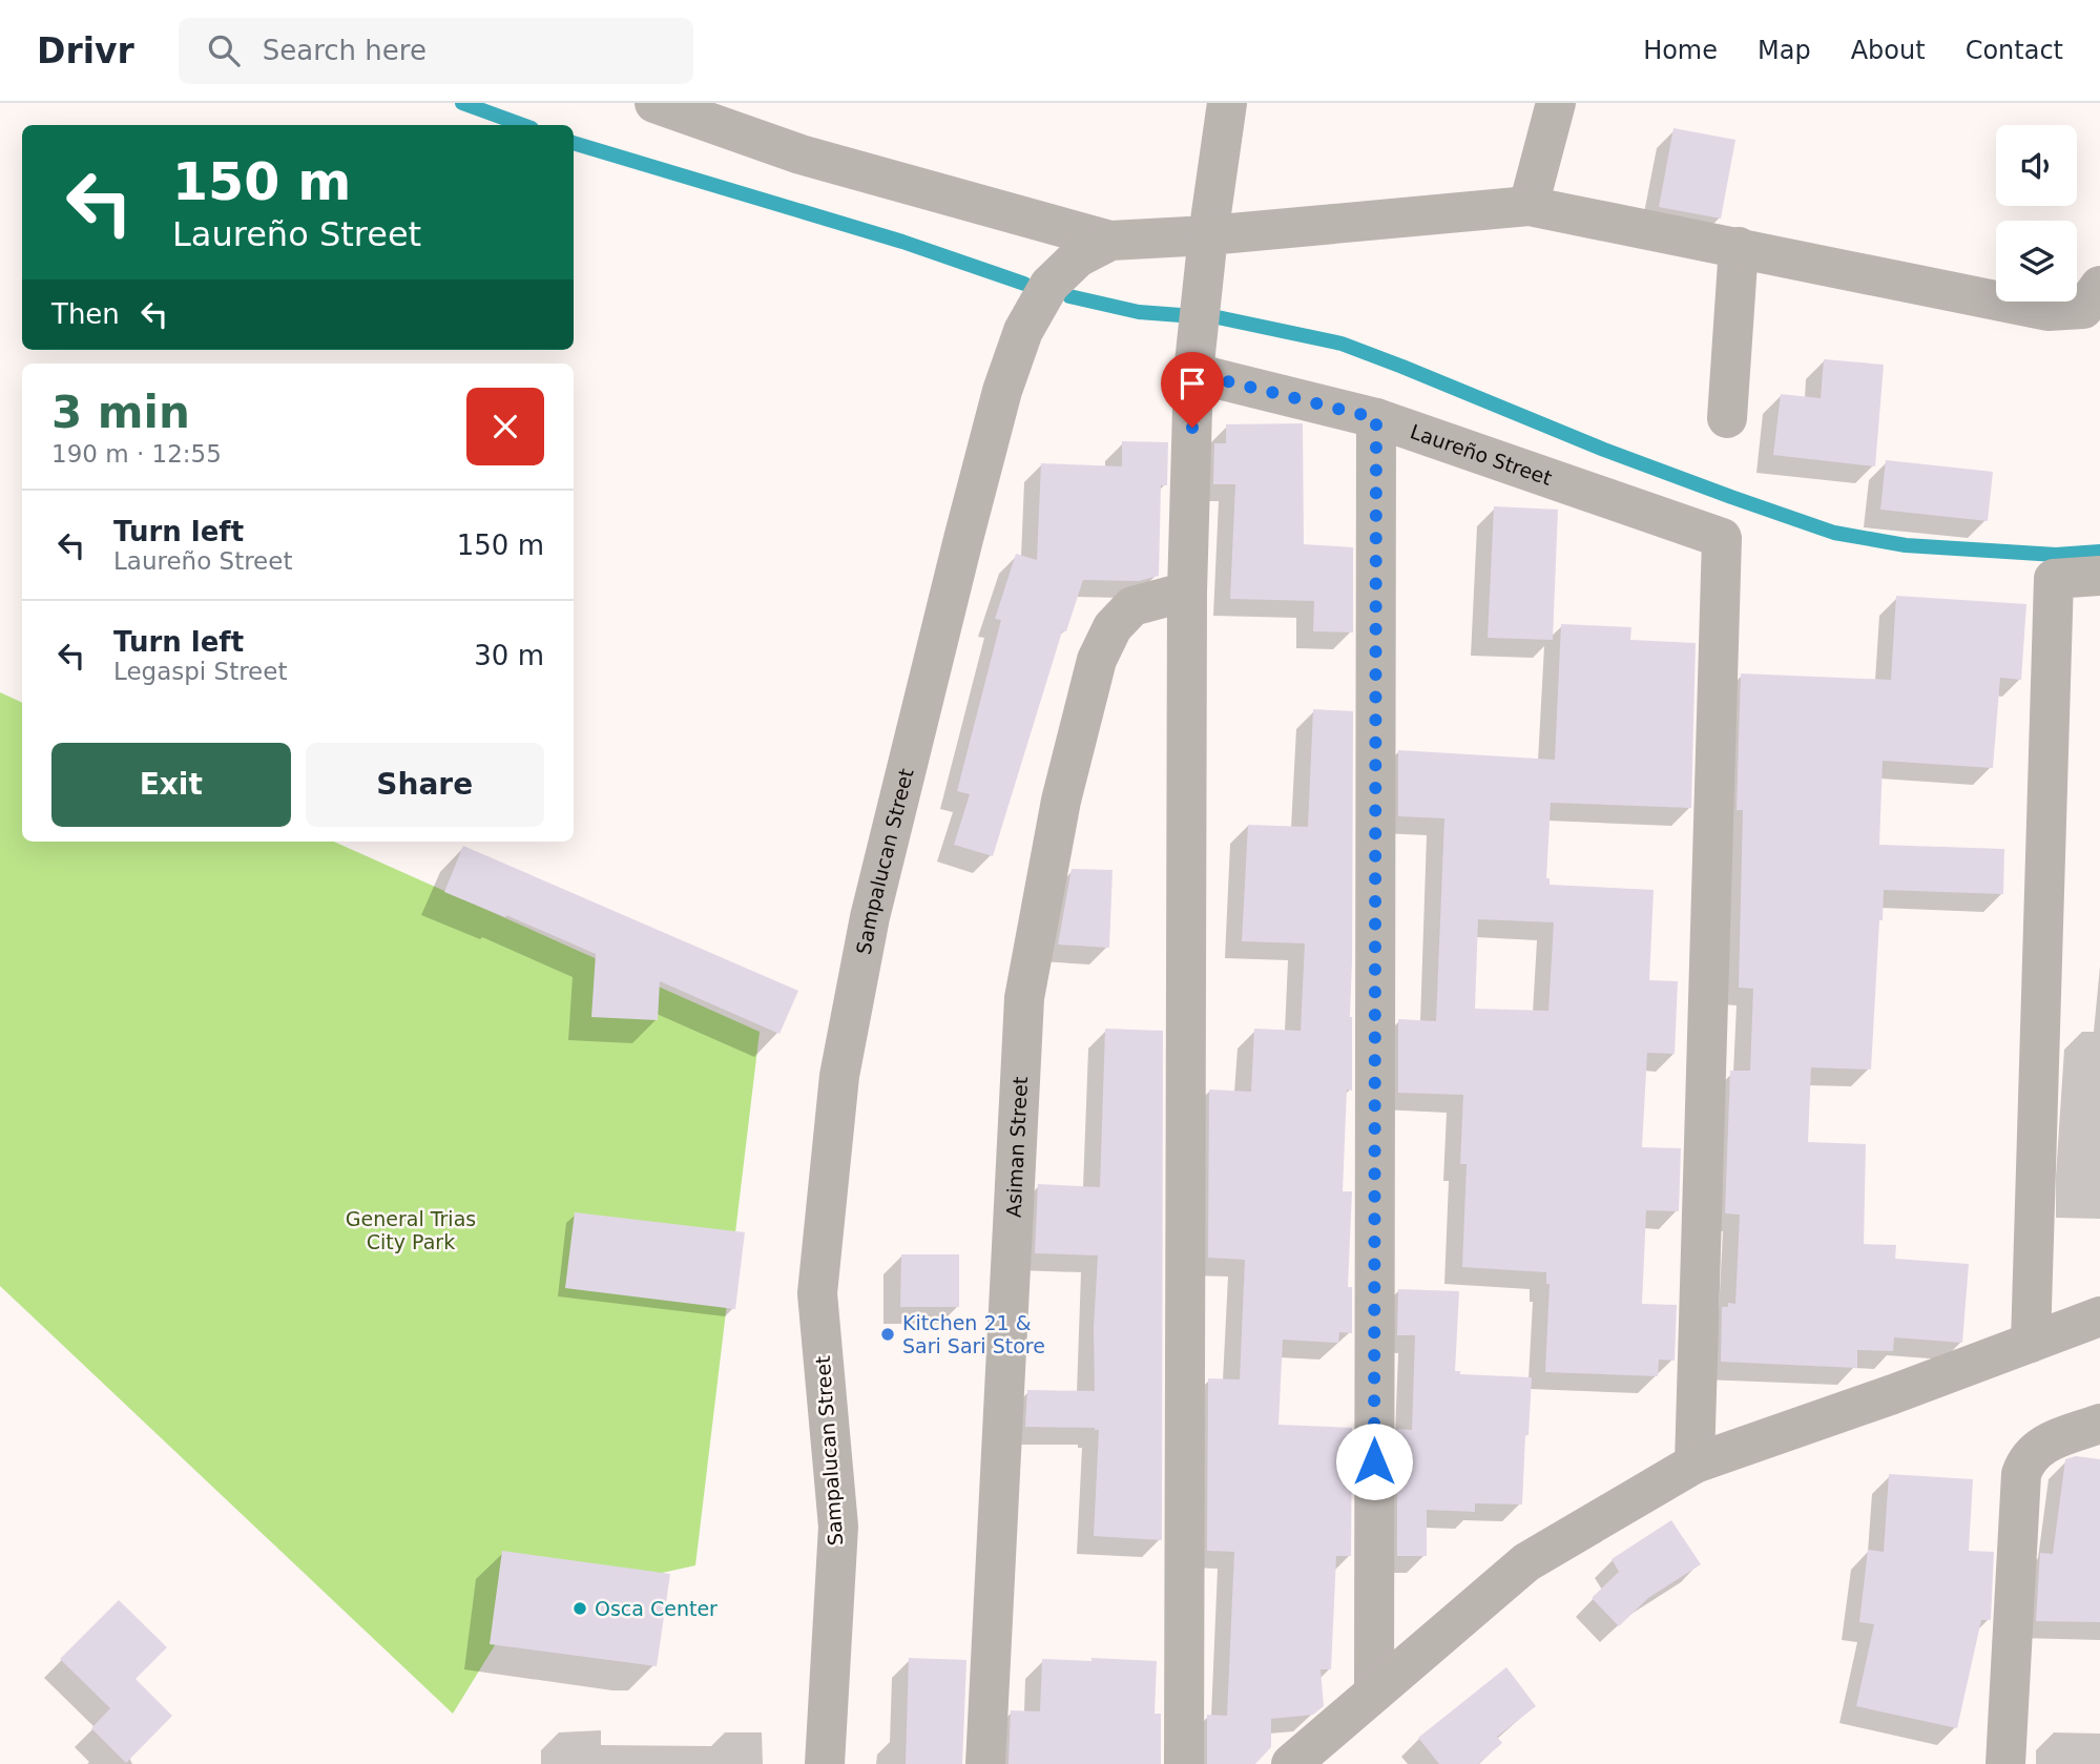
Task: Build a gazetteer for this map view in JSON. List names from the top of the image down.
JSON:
{
  "streets": {
    "street": ["Laureño Street", "Sampalucan Street", "Asiman Street"]
  },
  "parks": ["General Trias City Park"],
  "places": ["Kitchen 21 & Sari Sari Store", "Osca Center"],
  "page": {
    "header": "Drivr",
    "search": "Search here",
    "nav": [
      "Home",
      "Map",
      "About",
      "Contact"
    ],
    "turn": ["150 m", "Laureño Street"],
    "then": "Then",
    "heading": ["3 min", "190 m · 12:55"],
    "list": [
      {
        "name": "Turn left",
        "note": "Laureño Street",
        "value": "150 m"
      },
      {
        "name": "Turn left",
        "note": "Legaspi Street",
        "value": "30 m"
      }
    ],
    "buttons": ["Exit", "Share"]
  }
}
